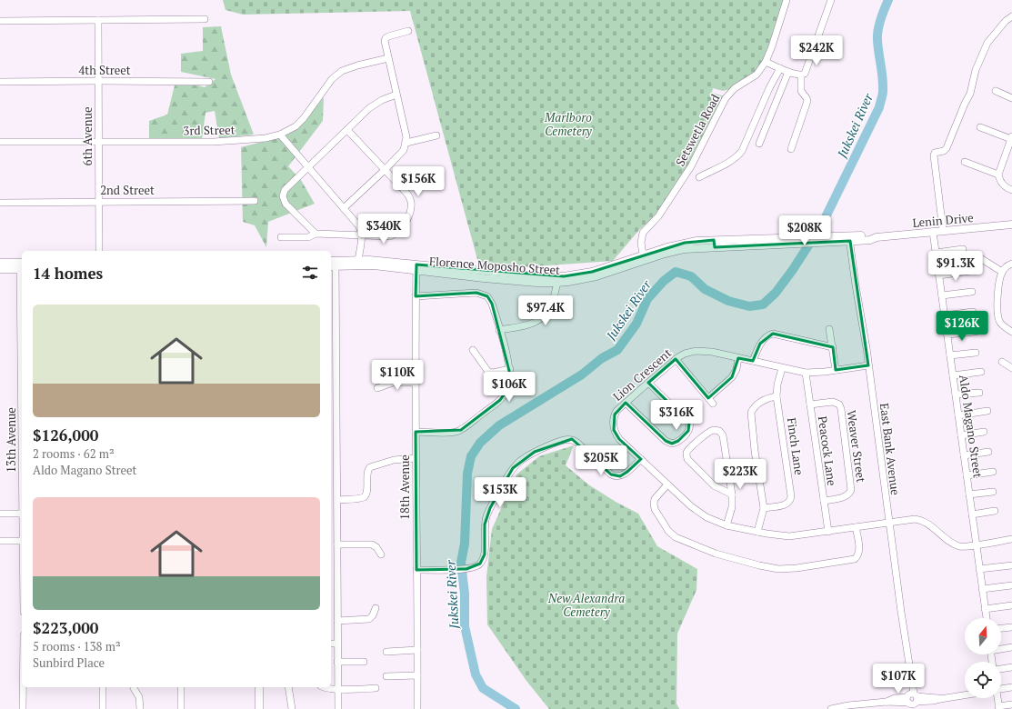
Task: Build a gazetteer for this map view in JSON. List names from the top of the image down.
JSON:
{
  "streets": {
    "street": [
      "4th Street",
      "3rd Street",
      "Setswetla Road",
      "6th Avenue",
      "2nd Street",
      "Lenin Drive",
      "Florence Moposho Street",
      "Lion Crescent",
      "Aldo Magano Street",
      "Finch Lane",
      "Weaver Street",
      "East Bank Avenue",
      "Peacock Lane",
      "18th Avenue"
    ]
  },
  "crossings": [
    ["4th Street", "6th Avenue"],
    ["3rd Street", "6th Avenue"],
    ["Setswetla Road", "Florence Moposho Street"],
    ["6th Avenue", "2nd Street"],
    ["Lenin Drive", "Florence Moposho Street"],
    ["Lenin Drive", "Aldo Magano Street"],
    ["Lenin Drive", "East Bank Avenue"],
    ["Florence Moposho Street", "East Bank Avenue"],
    ["Florence Moposho Street", "18th Avenue"],
    ["Lion Crescent", "Aldo Magano Street"],
    ["Lion Crescent", "Finch Lane"],
    ["Lion Crescent", "East Bank Avenue"],
    ["Lion Crescent", "Peacock Lane"],
    ["Weaver Street", "Peacock Lane"]
  ],
  "water": ["Jukskei River"],
  "parks": ["Marlboro Cemetery", "New Alexandra Cemetery"],
  "north": "top",
  "page": {
    "price": [
      "$242K",
      "$156K",
      "$340K",
      "$208K",
      "$91.3K",
      "$97.4K",
      "$126K",
      "$110K",
      "$106K",
      "$316K",
      "$205K",
      "$223K",
      "$153K",
      "$107K"
    ],
    "heading": "14 homes",
    "list": [
      {
        "name": "$126,000",
        "note": "2 rooms · 62 m² · Aldo Magano Street"
      },
      {
        "name": "$223,000",
        "note": "5 rooms · 138 m² · Sunbird Place"
      }
    ]
  }
}
